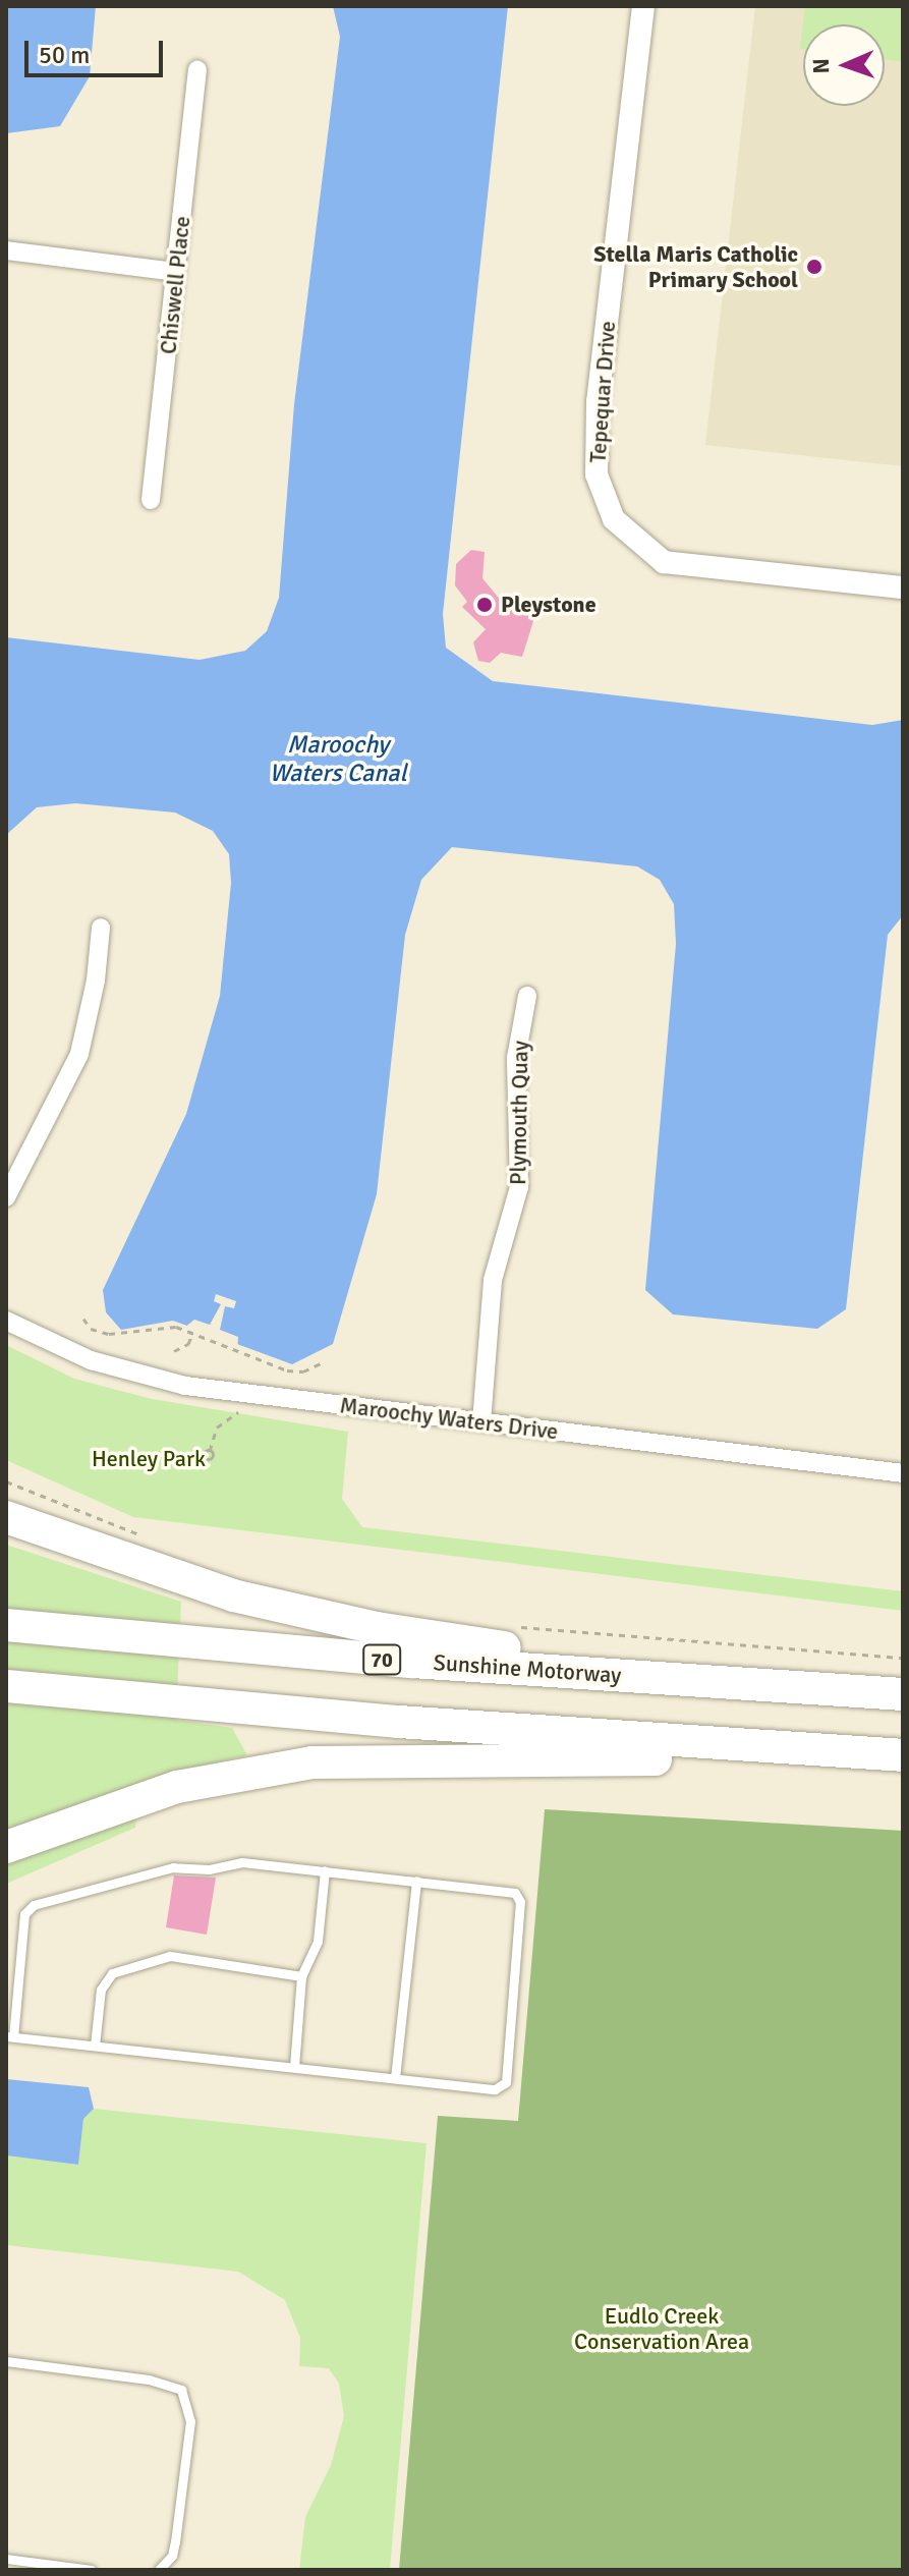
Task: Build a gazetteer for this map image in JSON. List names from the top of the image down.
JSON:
{
  "streets": {
    "highway": ["70", "Sunshine Motorway"],
    "street": [
      "Chiswell Place",
      "Tepequar Drive",
      "Plymouth Quay",
      "Maroochy Waters Drive"
    ]
  },
  "crossings": [
    ["Plymouth Quay", "Maroochy Waters Drive"]
  ],
  "water": ["Maroochy Waters Canal"],
  "parks": ["Henley Park", "Eudlo Creek Conservation Area"],
  "places": ["Stella Maris Catholic Primary School", "Pleystone"],
  "scale_bar": "50 m",
  "north": "left"
}
